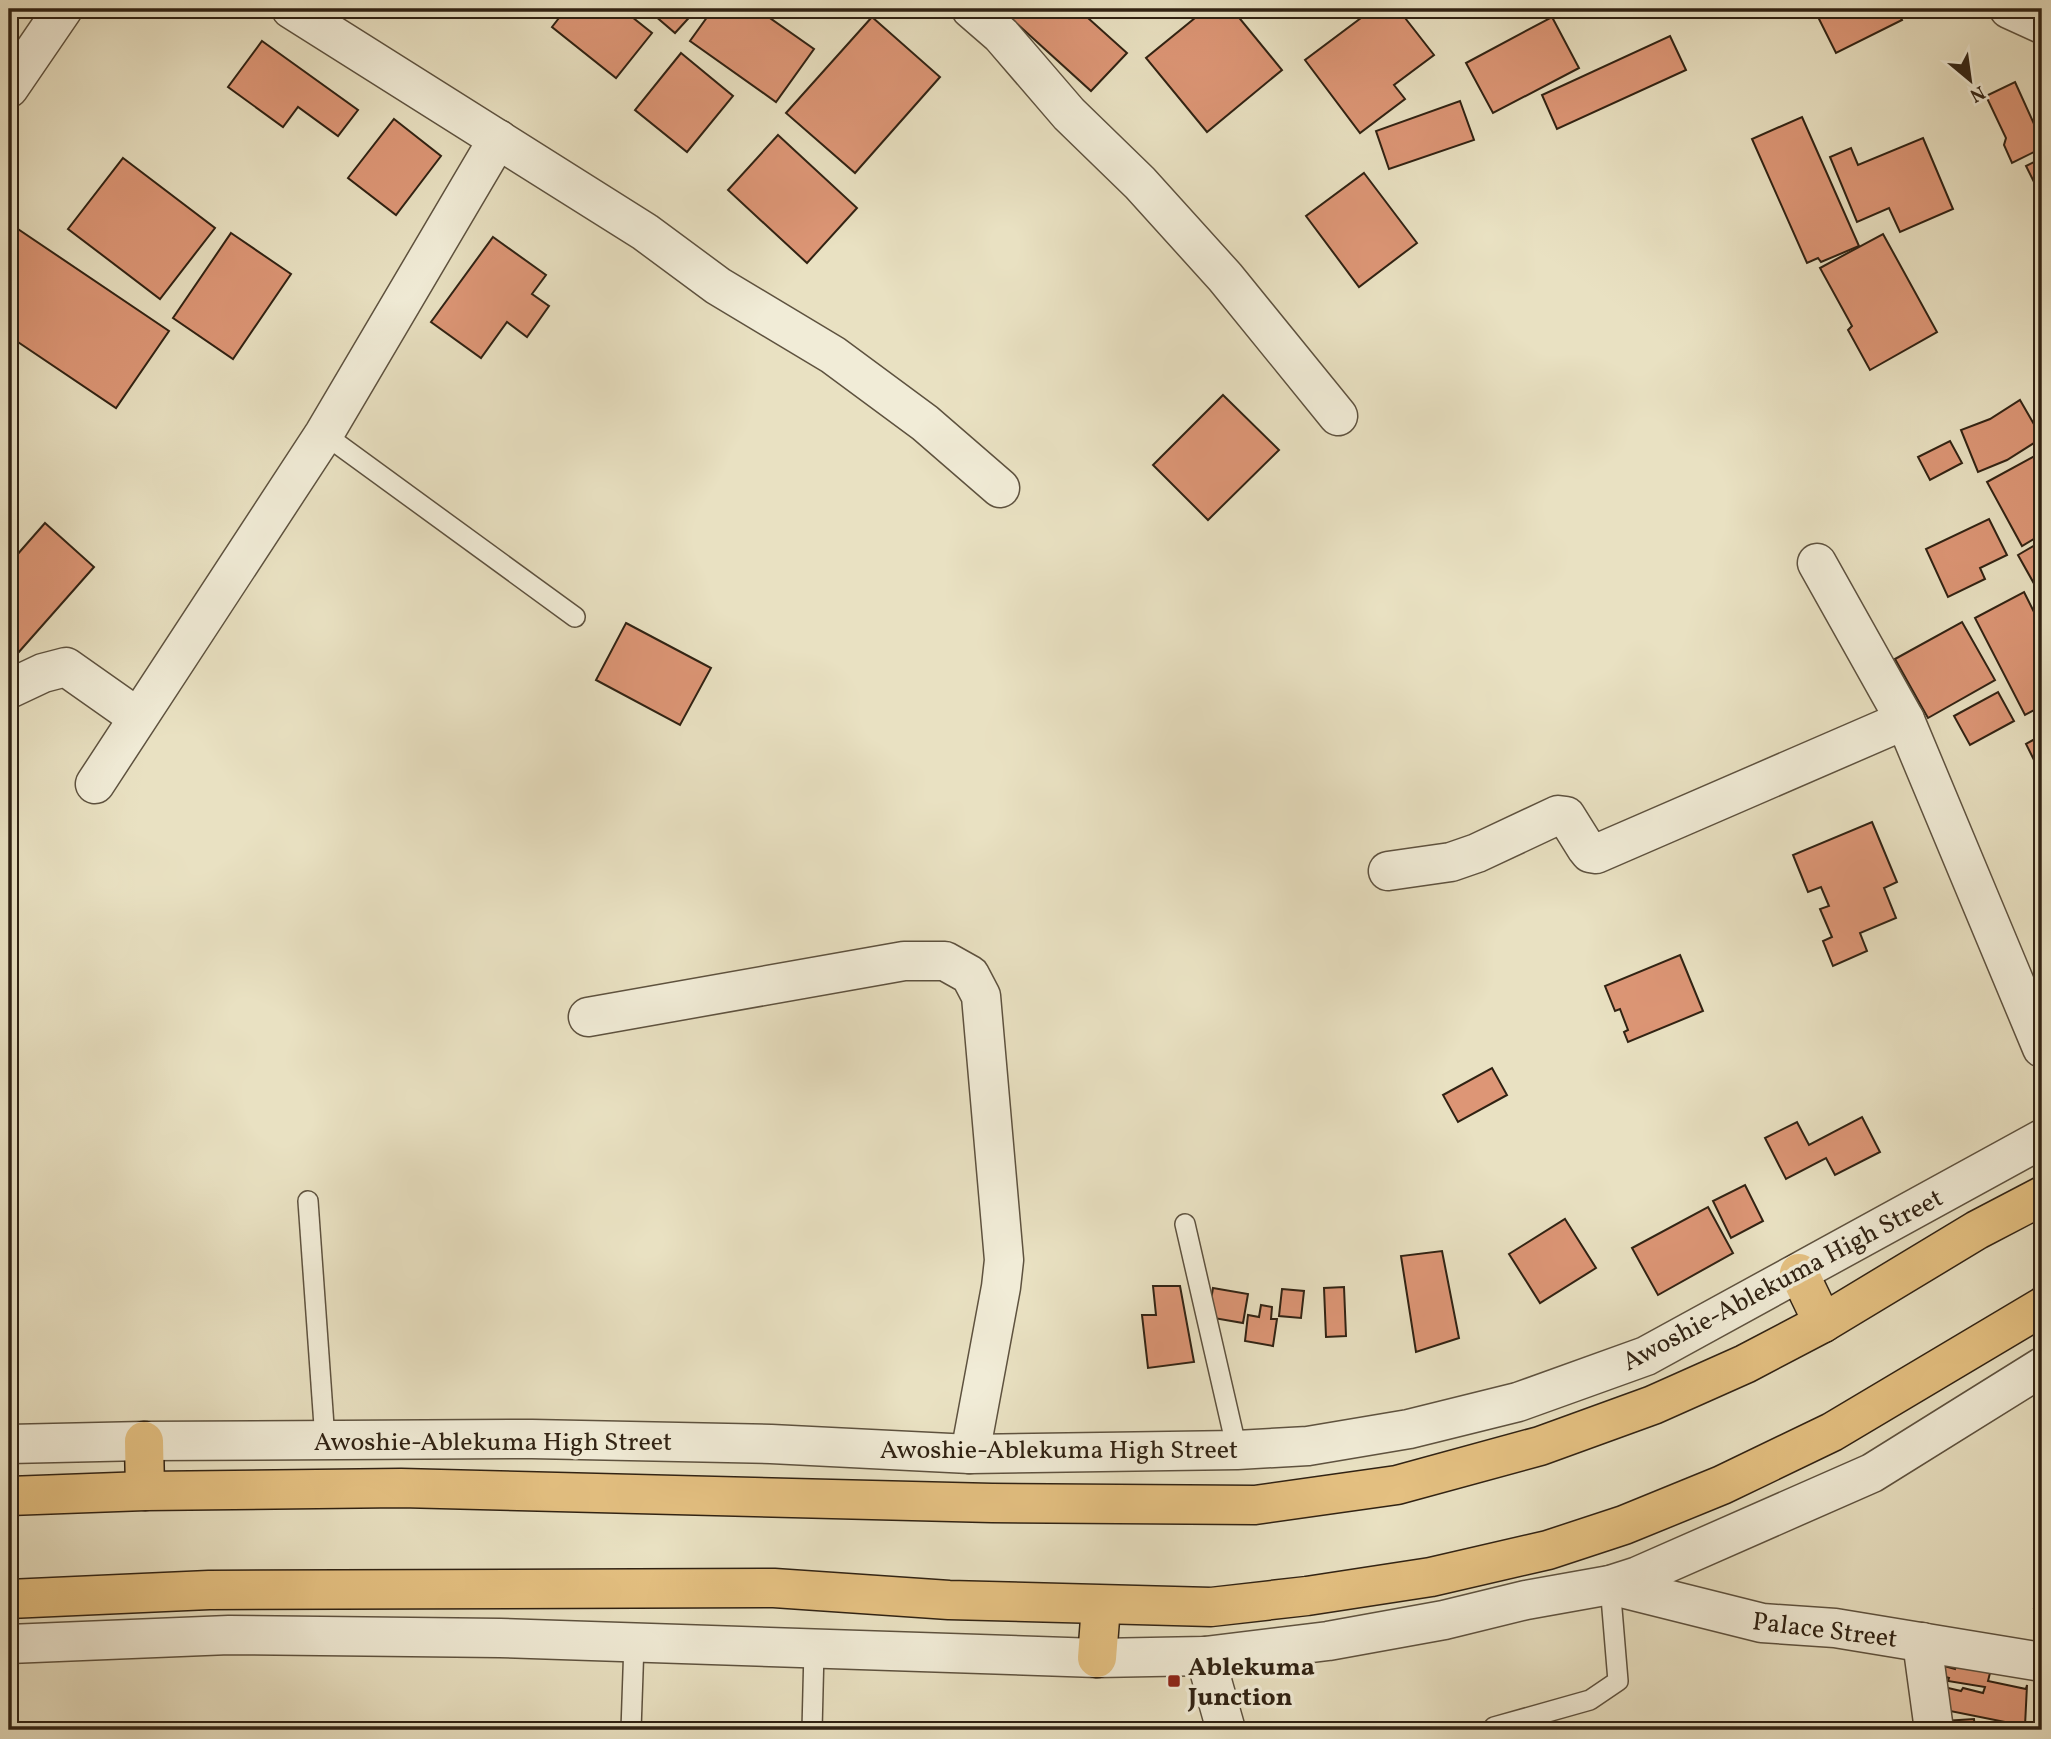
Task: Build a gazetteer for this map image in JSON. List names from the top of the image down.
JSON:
{
  "streets": {
    "main road": ["Awoshie-Ablekuma High Street"],
    "street": ["Palace Street"]
  },
  "places": {
    "transit": ["Ablekuma Junction"]
  },
  "north": "bottom right"
}
